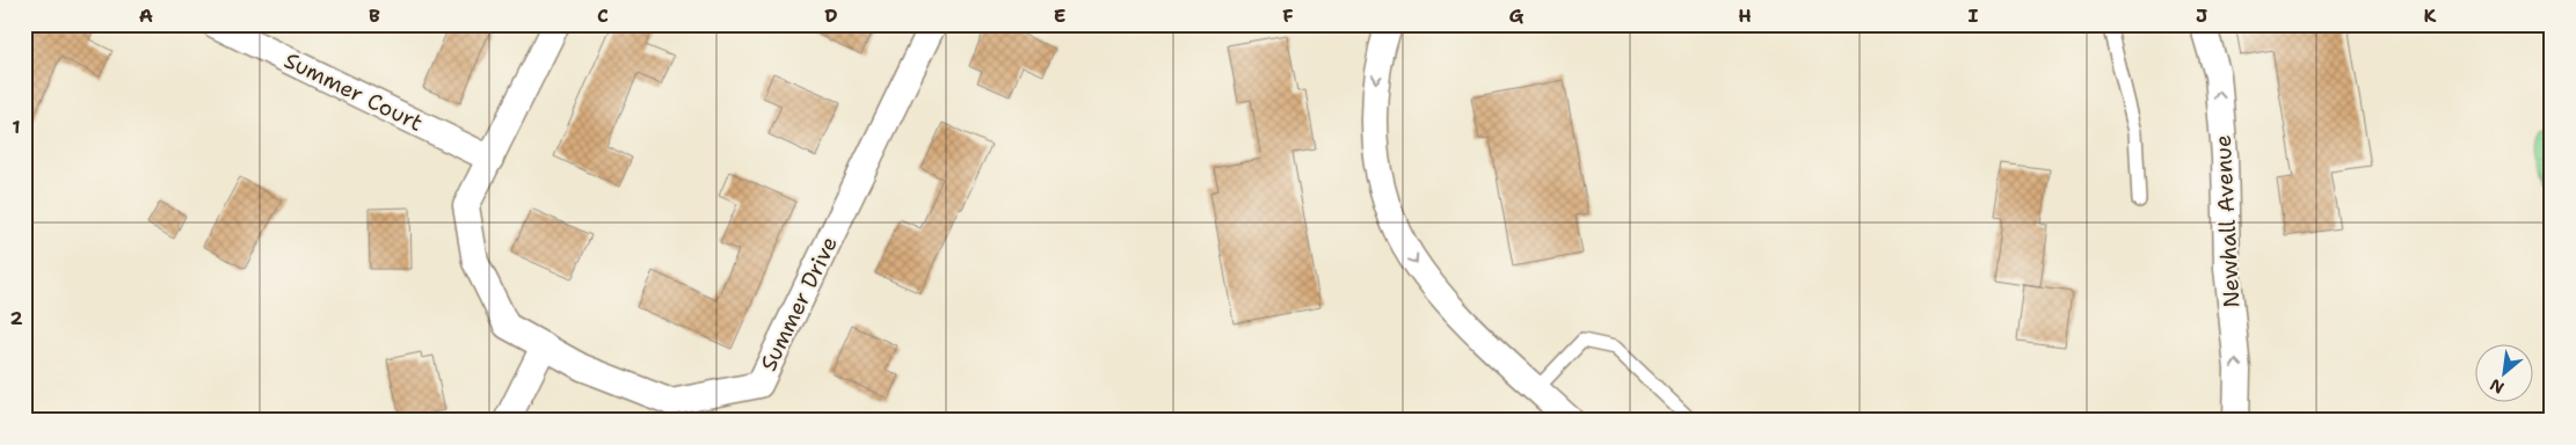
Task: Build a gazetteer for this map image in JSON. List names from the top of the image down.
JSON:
{
  "streets": {
    "street": ["Summer Court", "Newhall Avenue", "Summer Drive"]
  },
  "crossings": [
    ["Summer Court", "Summer Drive"]
  ],
  "one_way": ["Newhall Avenue"],
  "north": "bottom left",
  "grid": {
    "columns": [
      "A",
      "B",
      "C",
      "D",
      "E",
      "F",
      "G",
      "H",
      "I",
      "J",
      "K"
    ],
    "rows": ["1", "2"]
  }
}
